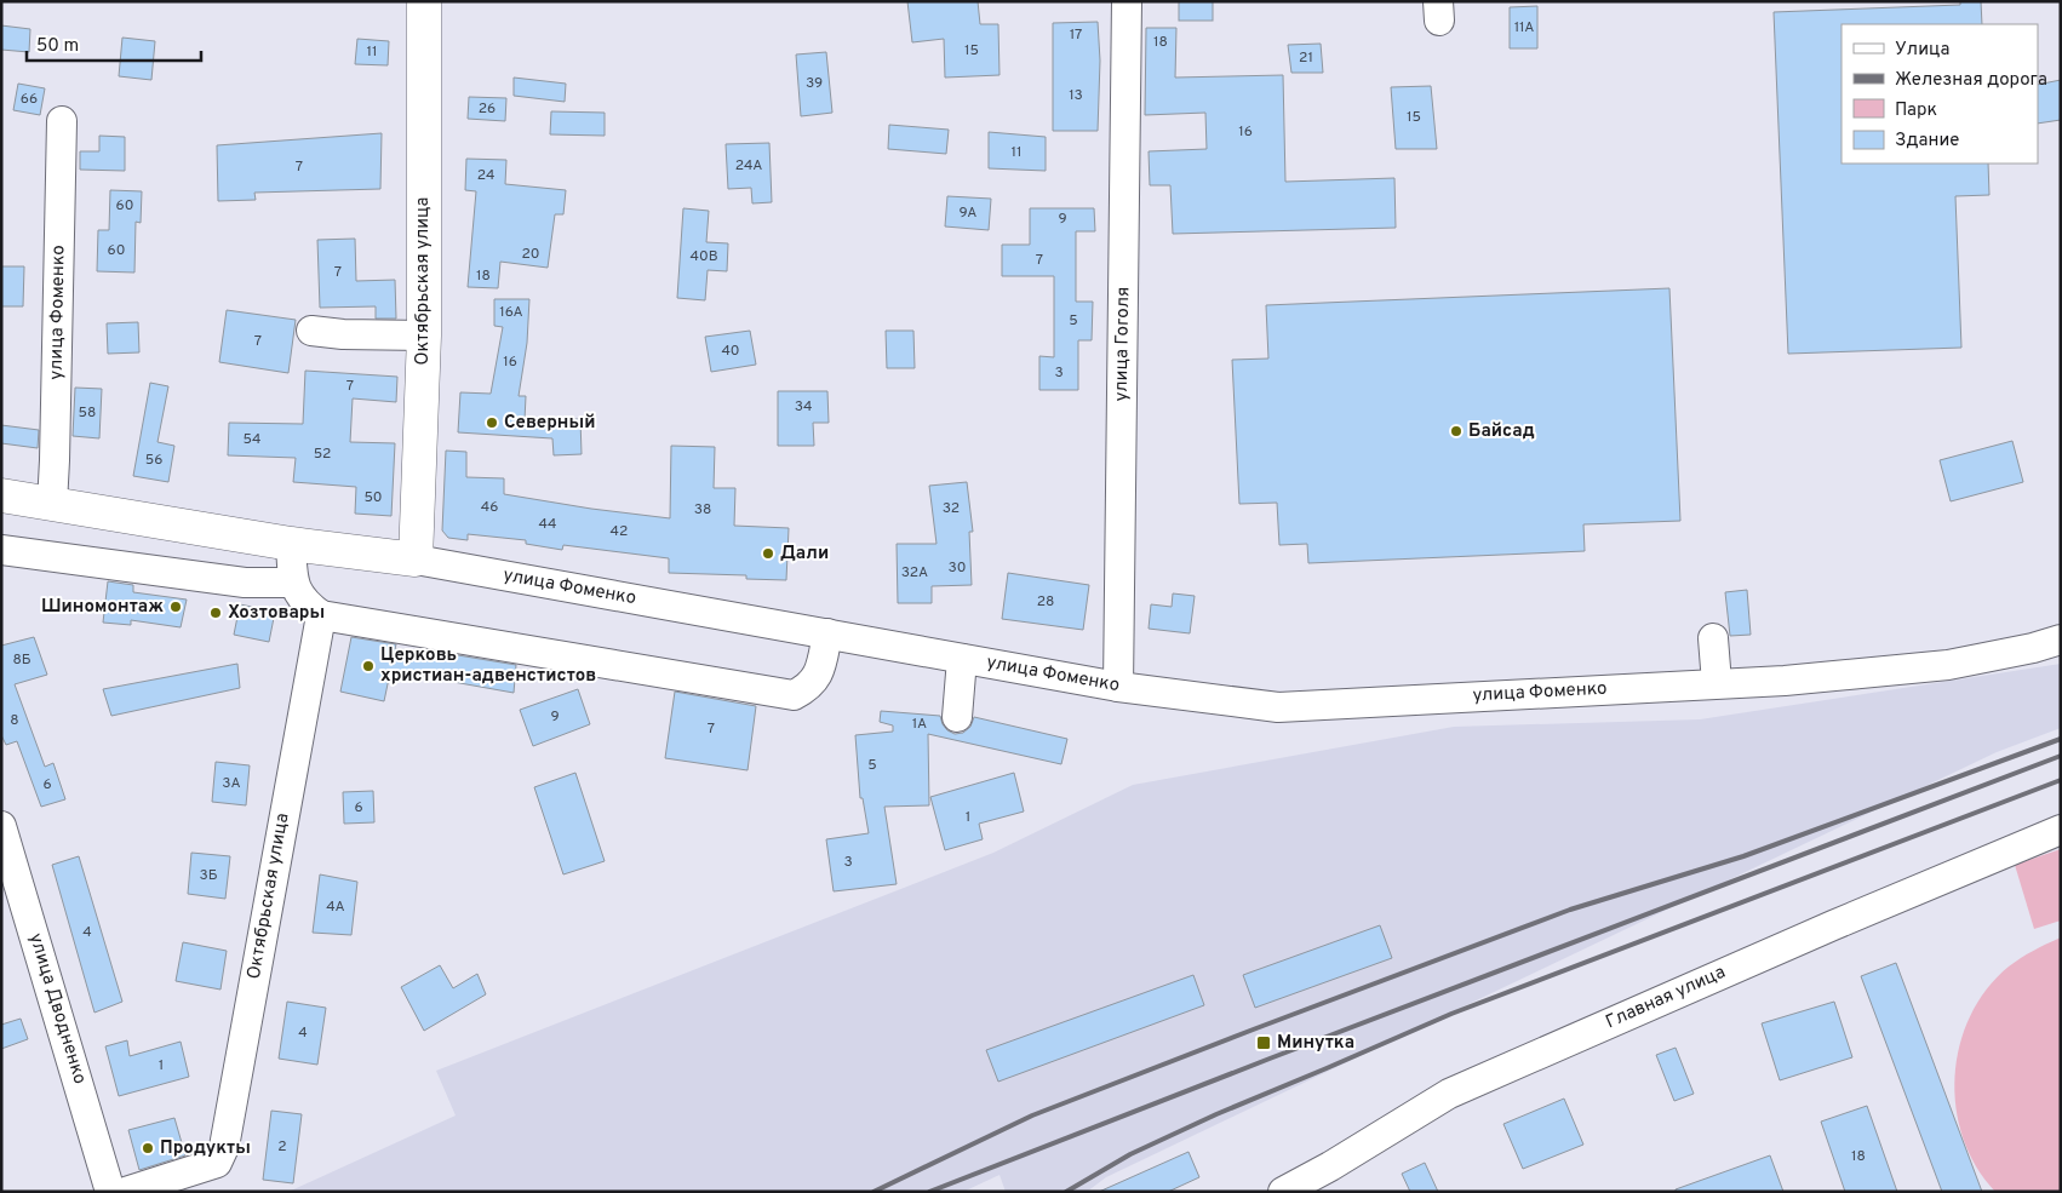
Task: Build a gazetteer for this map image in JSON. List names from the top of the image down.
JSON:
{
  "streets": {
    "main road": ["Октябрьская улица", "улица Фоменко"],
    "street": ["улица Гоголя", "Главная улица", "улица Дводненко"]
  },
  "crossings": [
    ["Октябрьская улица", "улица Фоменко"],
    ["улица Фоменко", "улица Гоголя"]
  ],
  "places": {
    "other": [
      "Северный",
      "Байсад",
      "Дали",
      "Шиномонтаж",
      "Хозтовары",
      "Церковь христиан-адвенстистов",
      "Продукты"
    ],
    "transit": ["Минутка"]
  },
  "house_numbers": [
    "11А",
    "17",
    "18",
    "15",
    "11",
    "21",
    "39",
    "13",
    "66",
    "26",
    "15",
    "16",
    "11",
    "24А",
    "7",
    "24",
    "60",
    "9А",
    "9",
    "60",
    "20",
    "40В",
    "7",
    "7",
    "18",
    "16А",
    "5",
    "7",
    "40",
    "16",
    "3",
    "7",
    "34",
    "58",
    "54",
    "52",
    "56",
    "50",
    "46",
    "32",
    "38",
    "44",
    "42",
    "30",
    "32А",
    "28",
    "8Б",
    "9",
    "8",
    "1А",
    "7",
    "5",
    "3А",
    "6",
    "6",
    "1",
    "3",
    "3Б",
    "4А",
    "4",
    "4",
    "1",
    "2",
    "18"
  ],
  "legend": [
    "Улица",
    "Железная дорога",
    "Парк",
    "Здание"
  ],
  "scale_bar": "50 m"
}
